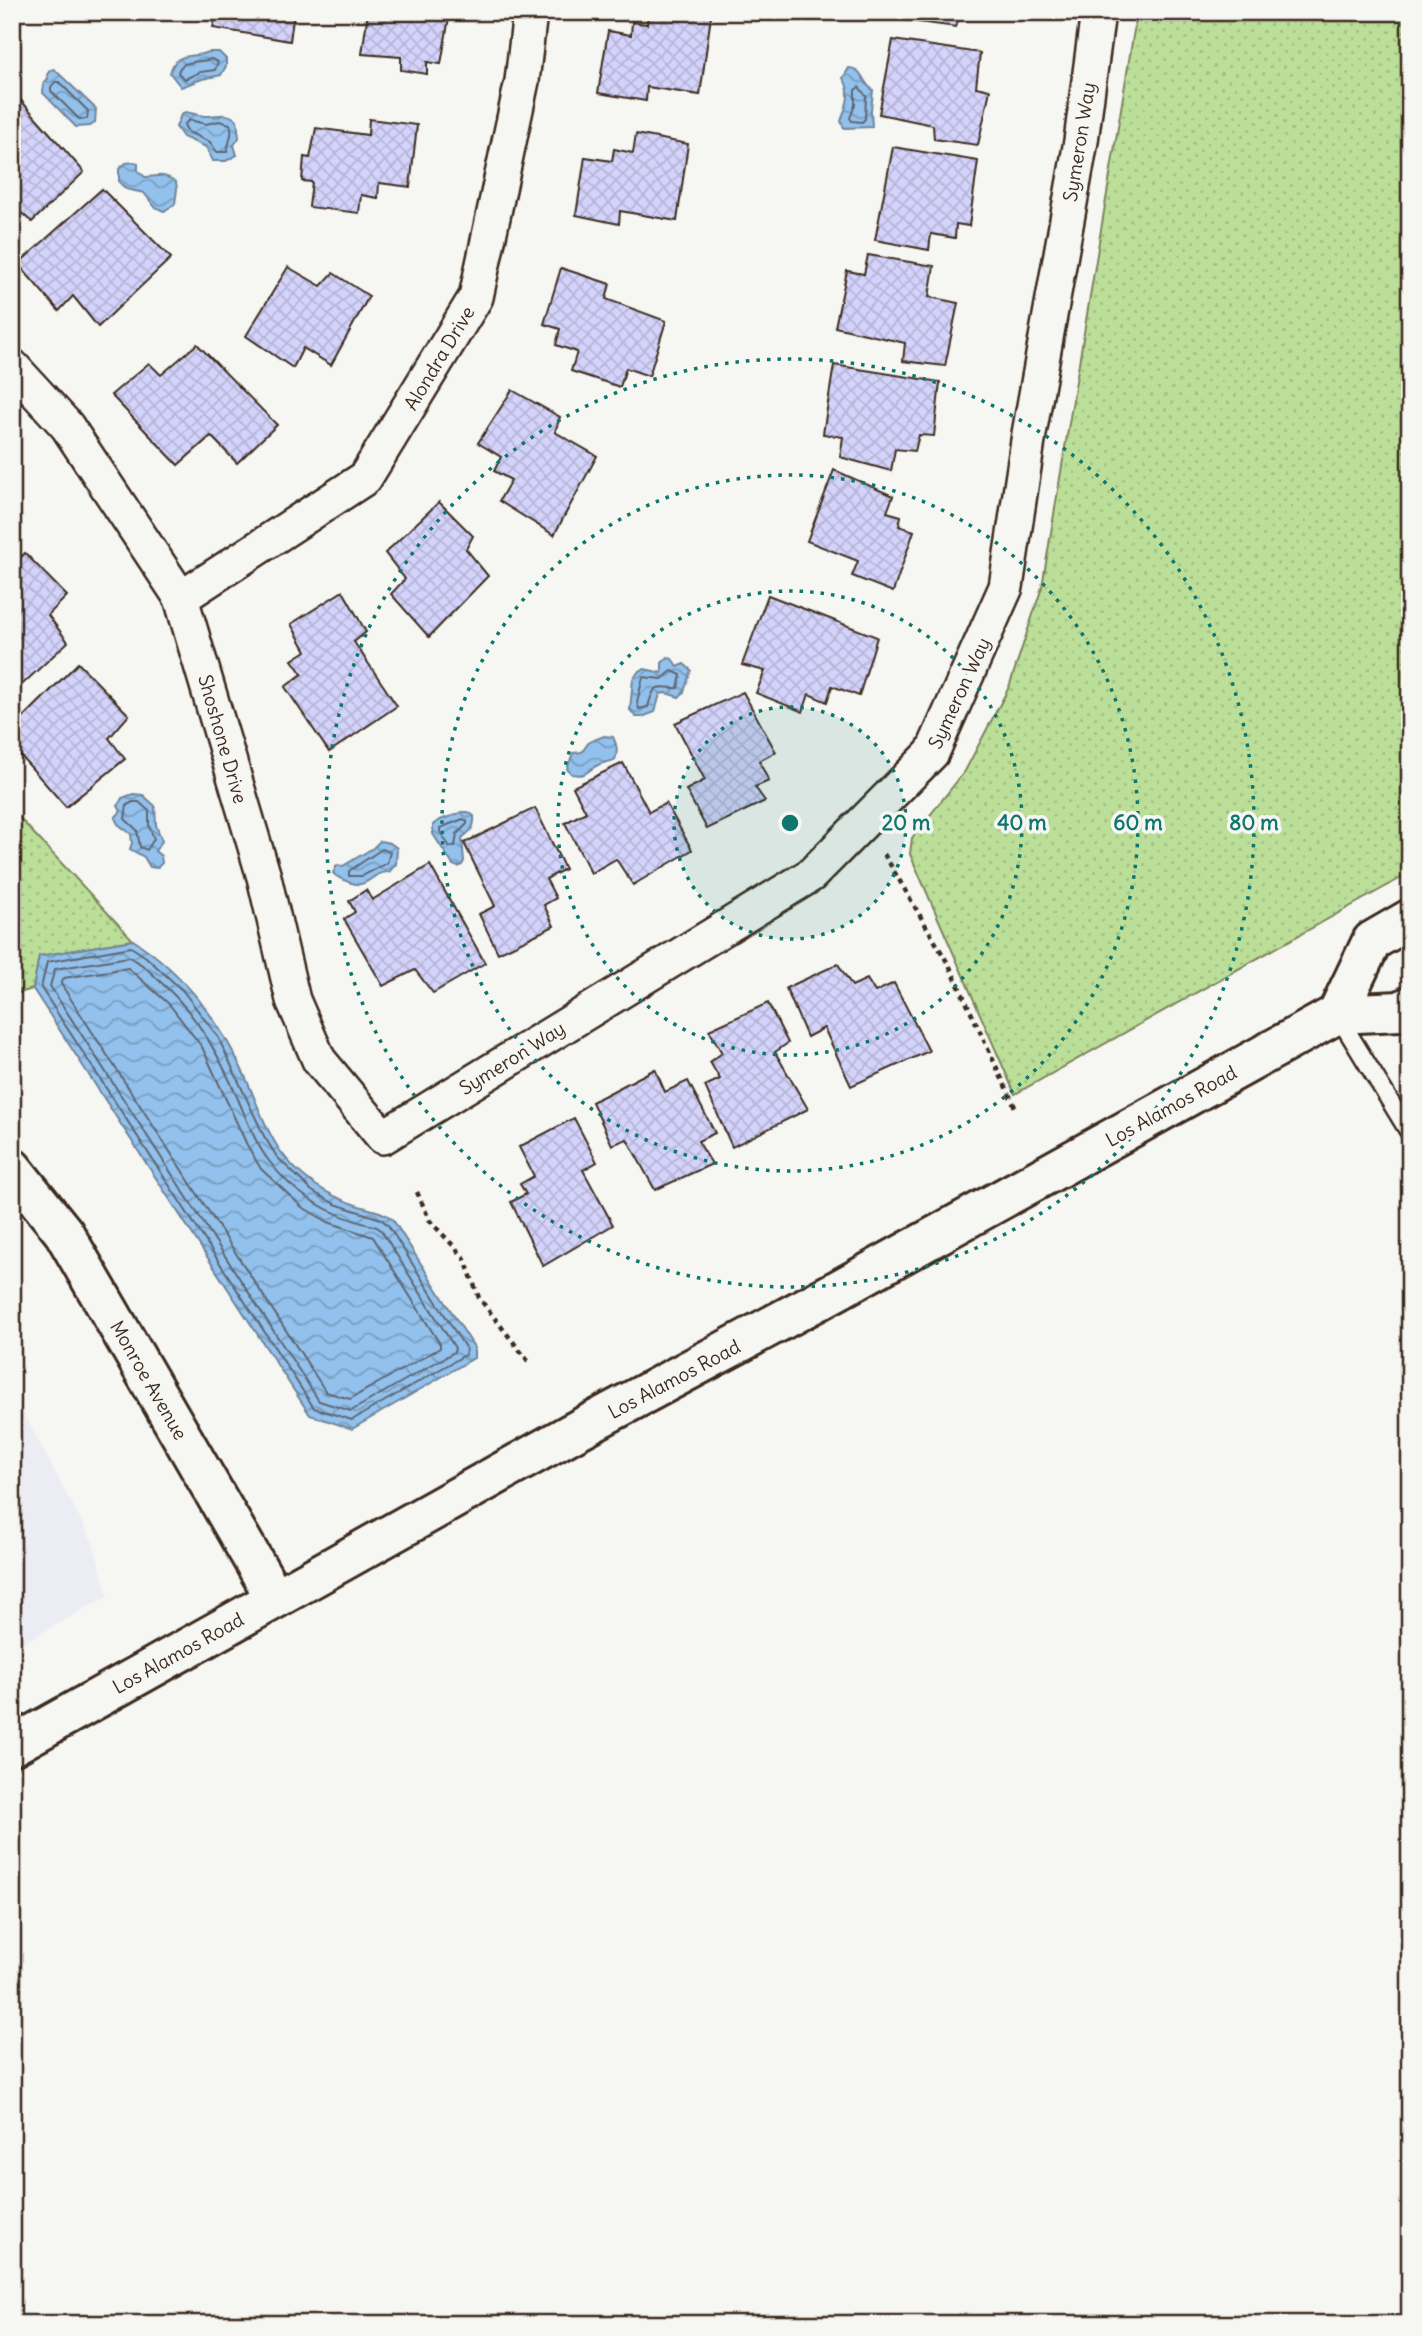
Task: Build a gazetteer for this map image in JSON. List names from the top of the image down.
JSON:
{
  "streets": {
    "main road": ["Los Alamos Road", "Monroe Avenue"],
    "street": ["Symeron Way", "Alondra Drive", "Shoshone Drive"]
  },
  "crossings": [
    ["Symeron Way", "Shoshone Drive"],
    ["Alondra Drive", "Shoshone Drive"],
    ["Los Alamos Road", "Monroe Avenue"]
  ],
  "rings": [
    "20 m",
    "40 m",
    "60 m",
    "80 m"
  ]
}
